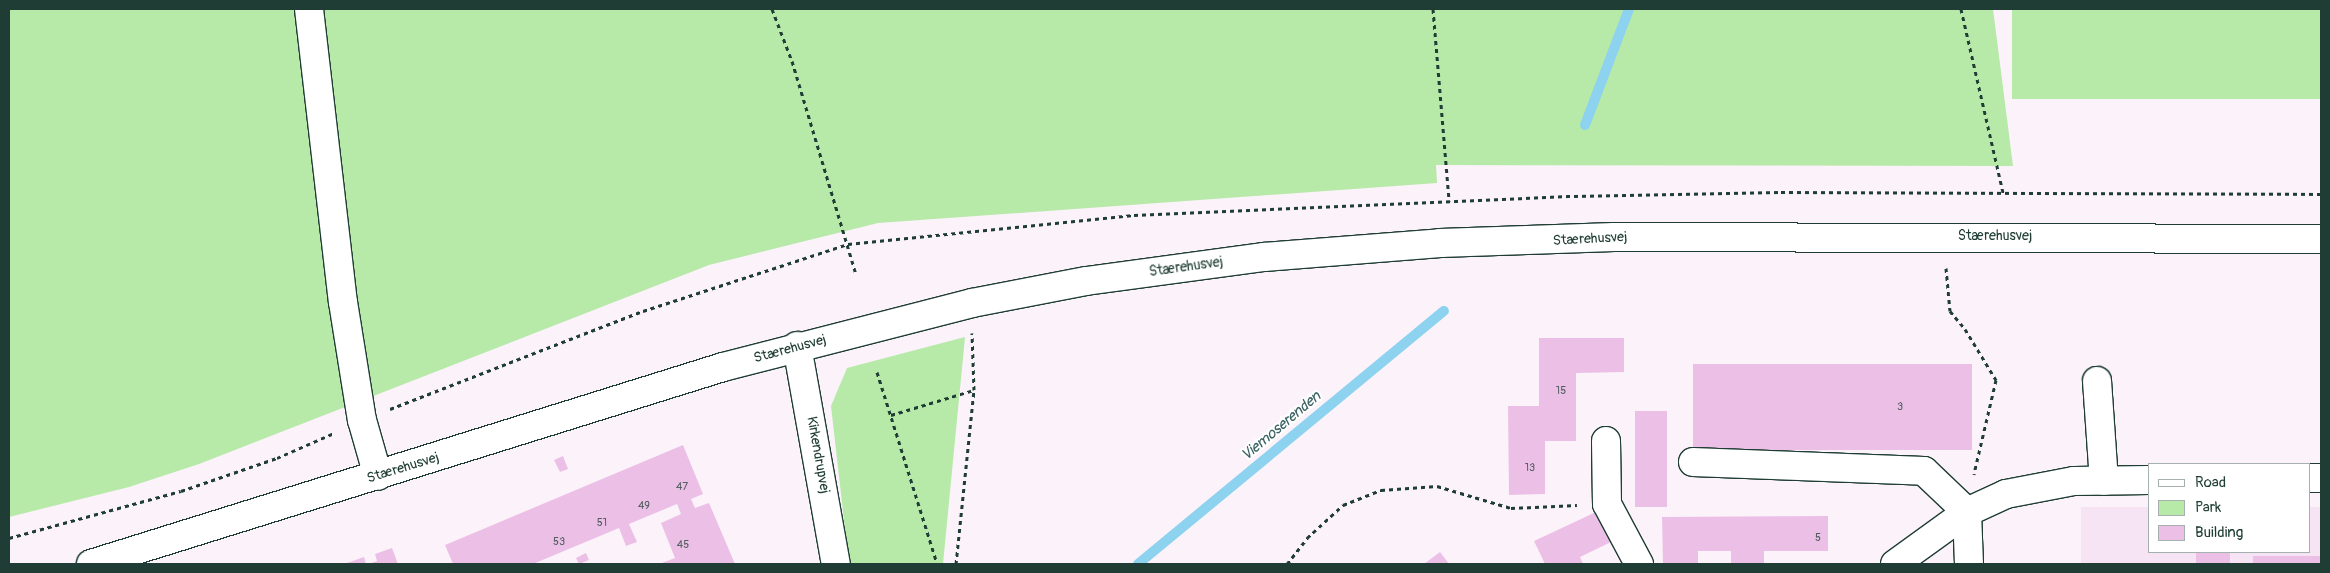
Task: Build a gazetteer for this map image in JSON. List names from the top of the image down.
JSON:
{
  "streets": {
    "street": ["Stærehusvej", "Kirkendrupvej"]
  },
  "crossings": [
    ["Stærehusvej", "Kirkendrupvej"]
  ],
  "water": ["Viemoserenden"],
  "house_numbers": [
    "15",
    "3",
    "13",
    "47",
    "49",
    "51",
    "5",
    "53",
    "45"
  ],
  "legend": ["Road", "Park", "Building"]
}
